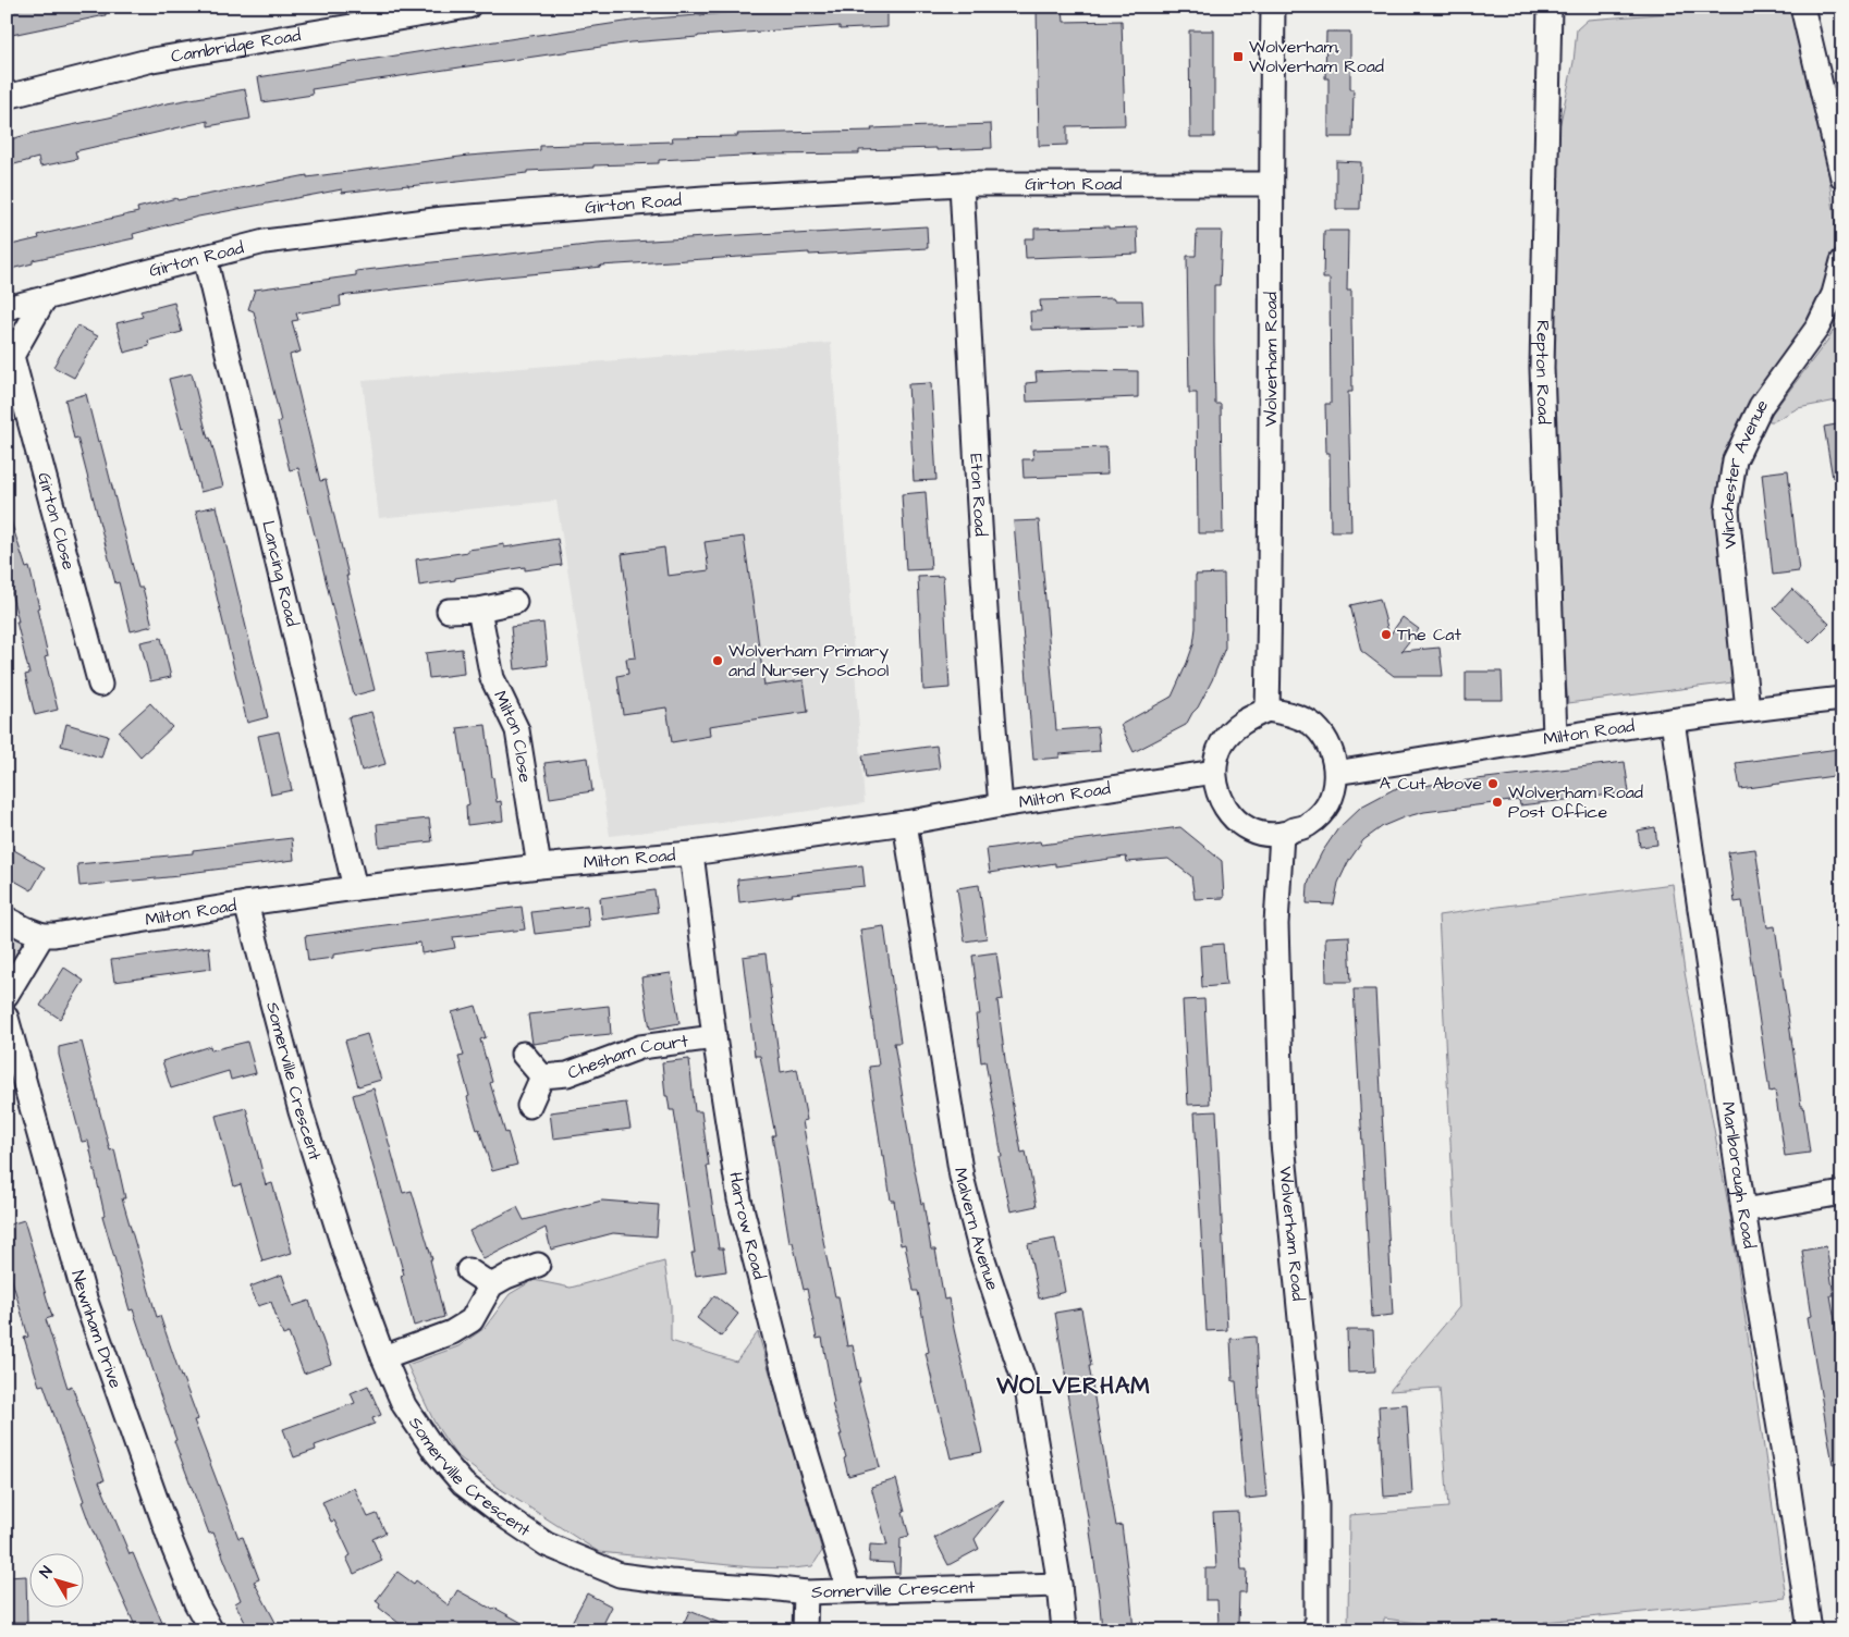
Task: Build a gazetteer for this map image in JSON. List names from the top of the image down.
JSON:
{
  "streets": {
    "street": [
      "Cambridge Road",
      "Girton Road",
      "Wolverham Road",
      "Repton Road",
      "Winchester Avenue",
      "Eton Road",
      "Girton Close",
      "Lancing Road",
      "Milton Road",
      "Milton Close",
      "Chesham Court",
      "Somerville Crescent",
      "Marlborough Road",
      "Harrow Road",
      "Malvern Avenue",
      "Newnham Drive"
    ]
  },
  "crossings": [
    ["Girton Road", "Wolverham Road"],
    ["Girton Road", "Eton Road"],
    ["Girton Road", "Girton Close"],
    ["Girton Road", "Lancing Road"],
    ["Wolverham Road", "Milton Road"],
    ["Repton Road", "Milton Road"],
    ["Winchester Avenue", "Milton Road"],
    ["Eton Road", "Milton Road"],
    ["Lancing Road", "Milton Road"],
    ["Milton Road", "Milton Close"],
    ["Milton Road", "Somerville Crescent"],
    ["Milton Road", "Marlborough Road"],
    ["Milton Road", "Harrow Road"],
    ["Milton Road", "Malvern Avenue"],
    ["Chesham Court", "Harrow Road"],
    ["Somerville Crescent", "Harrow Road"],
    ["Somerville Crescent", "Malvern Avenue"]
  ],
  "districts": ["WOLVERHAM"],
  "places": {
    "transit": ["Wolverham, Wolverham Road"],
    "other": [
      "The Cat",
      "Wolverham Primary and Nursery School",
      "A Cut Above",
      "Wolverham Road Post Office"
    ]
  },
  "north": "top left"
}
